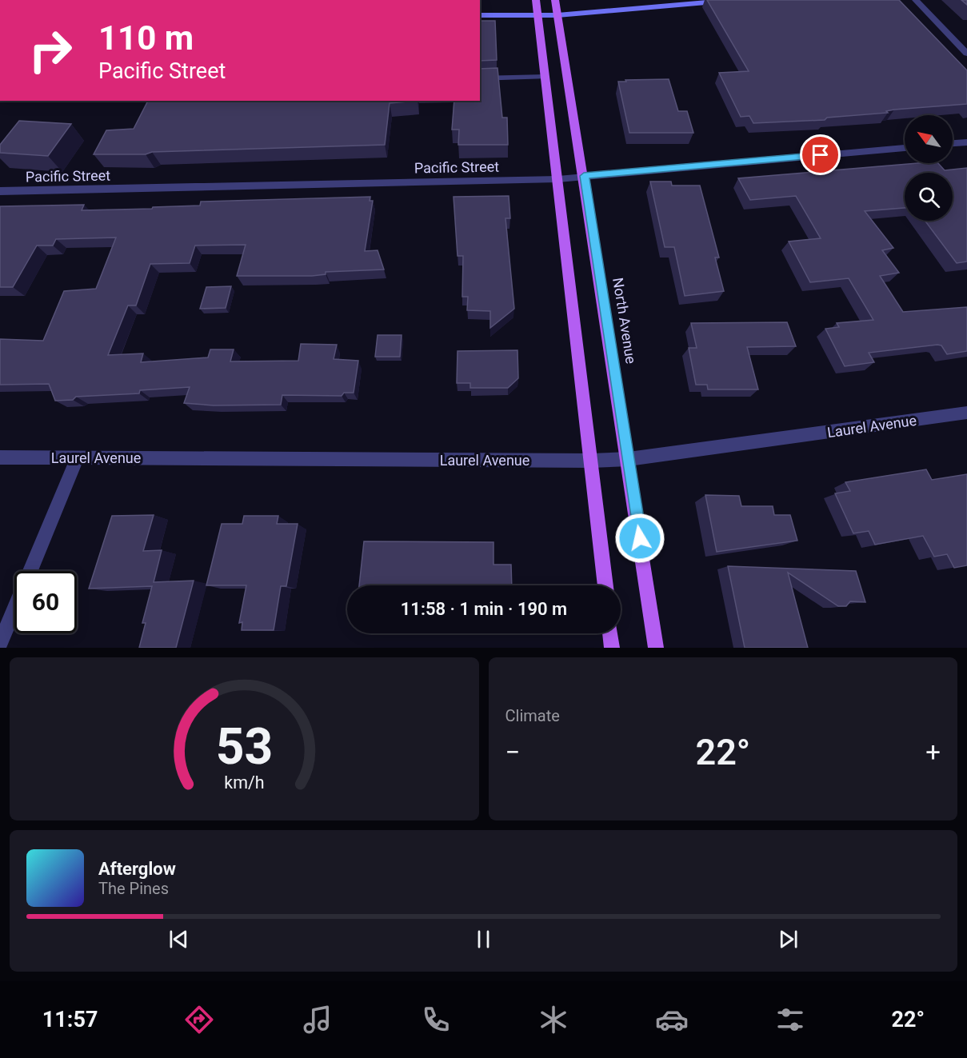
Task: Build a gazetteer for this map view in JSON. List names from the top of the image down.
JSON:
{
  "streets": {
    "main road": ["North Avenue"],
    "street": ["Pacific Street", "Laurel Avenue"]
  },
  "crossings": [
    ["Pacific Street", "North Avenue"],
    ["North Avenue", "Laurel Avenue"]
  ],
  "north": "top left",
  "page": {
    "turn": ["110 m", "Pacific Street"],
    "limit": "60",
    "trip": "11:58 · 1 min · 190 m",
    "tile": "Climate",
    "heat": ["−", "22°", "+"],
    "song": ["Afterglow", "The Pines"],
    "tabs": ["11:57", "22°"],
    "gauge": ["53", "km/h"]
  }
}
